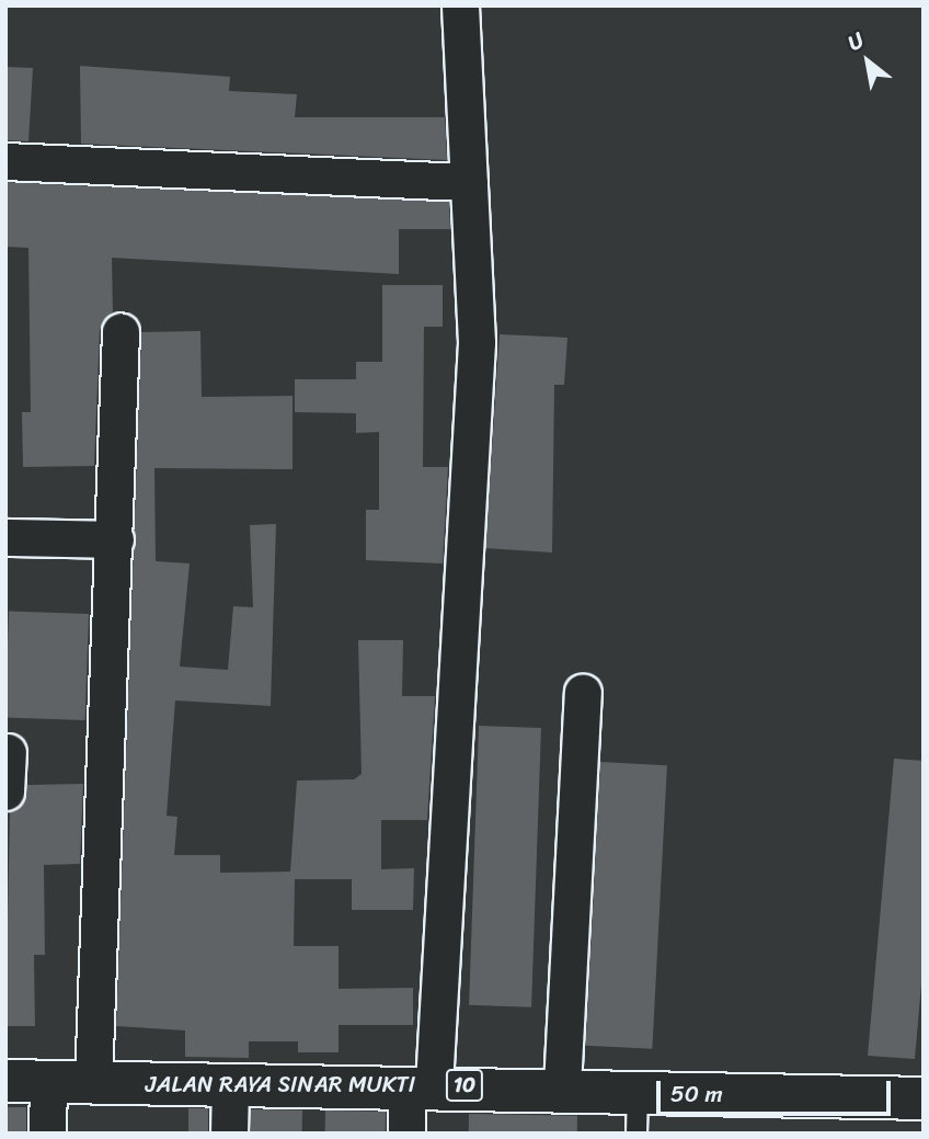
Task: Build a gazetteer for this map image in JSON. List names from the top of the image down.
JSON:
{
  "streets": {
    "highway": ["JALAN RAYA SINAR MUKTI", "10"]
  },
  "scale_bar": "50 m",
  "north": "top left"
}
